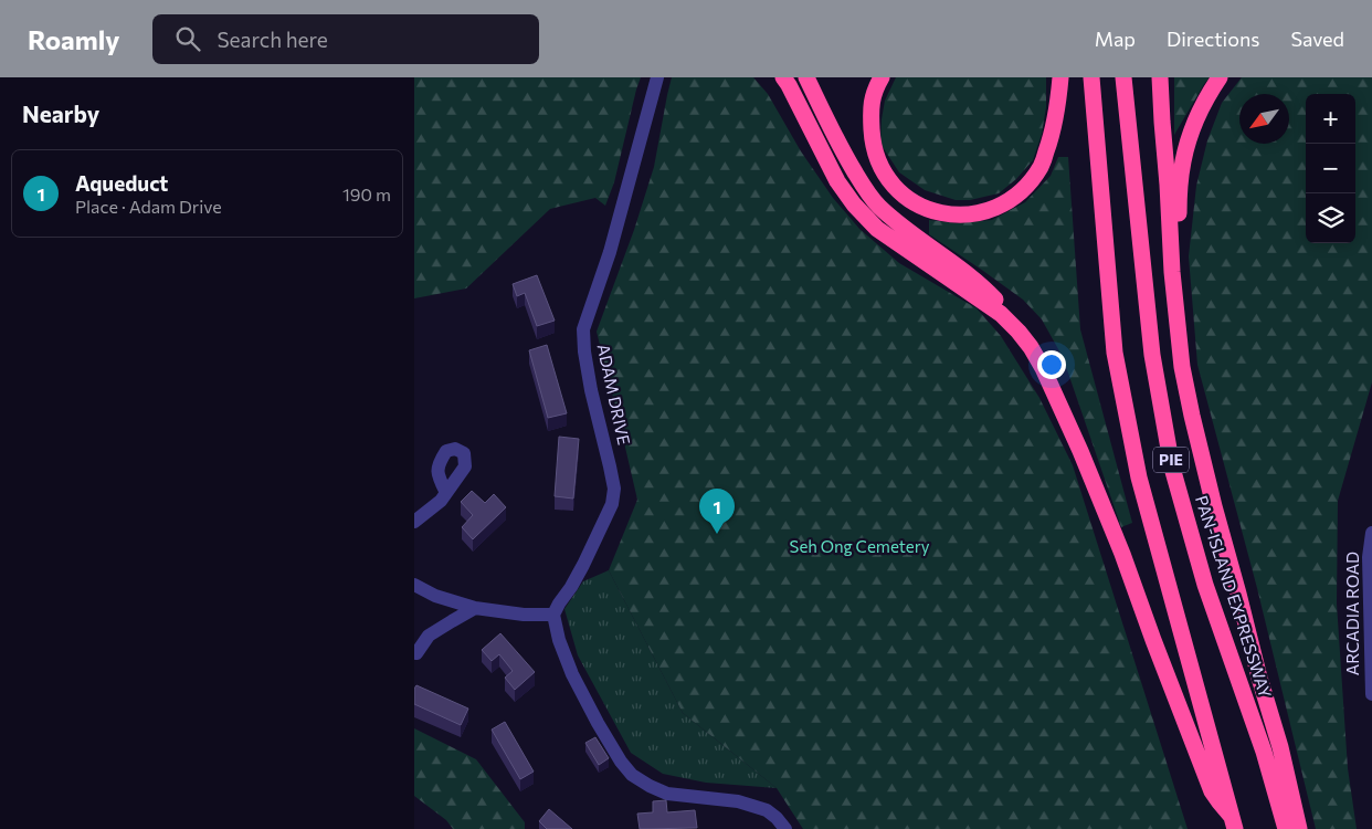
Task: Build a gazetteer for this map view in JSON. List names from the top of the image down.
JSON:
{
  "streets": {
    "highway": ["PIE", "PAN-ISLAND EXPRESSWAY"],
    "street": ["ADAM DRIVE", "ARCADIA ROAD"]
  },
  "parks": ["Seh Ong Cemetery"],
  "north": "bottom left",
  "page": {
    "header": "Roamly",
    "search": "Search here",
    "nav": ["Map", "Directions", "Saved"],
    "heading": "Nearby",
    "map_buttons": ["+", "−"],
    "list": [
      {
        "mark": "1",
        "name": "Aqueduct",
        "note": "Place · Adam Drive",
        "value": "190 m"
      }
    ],
    "pins": "1"
  }
}
